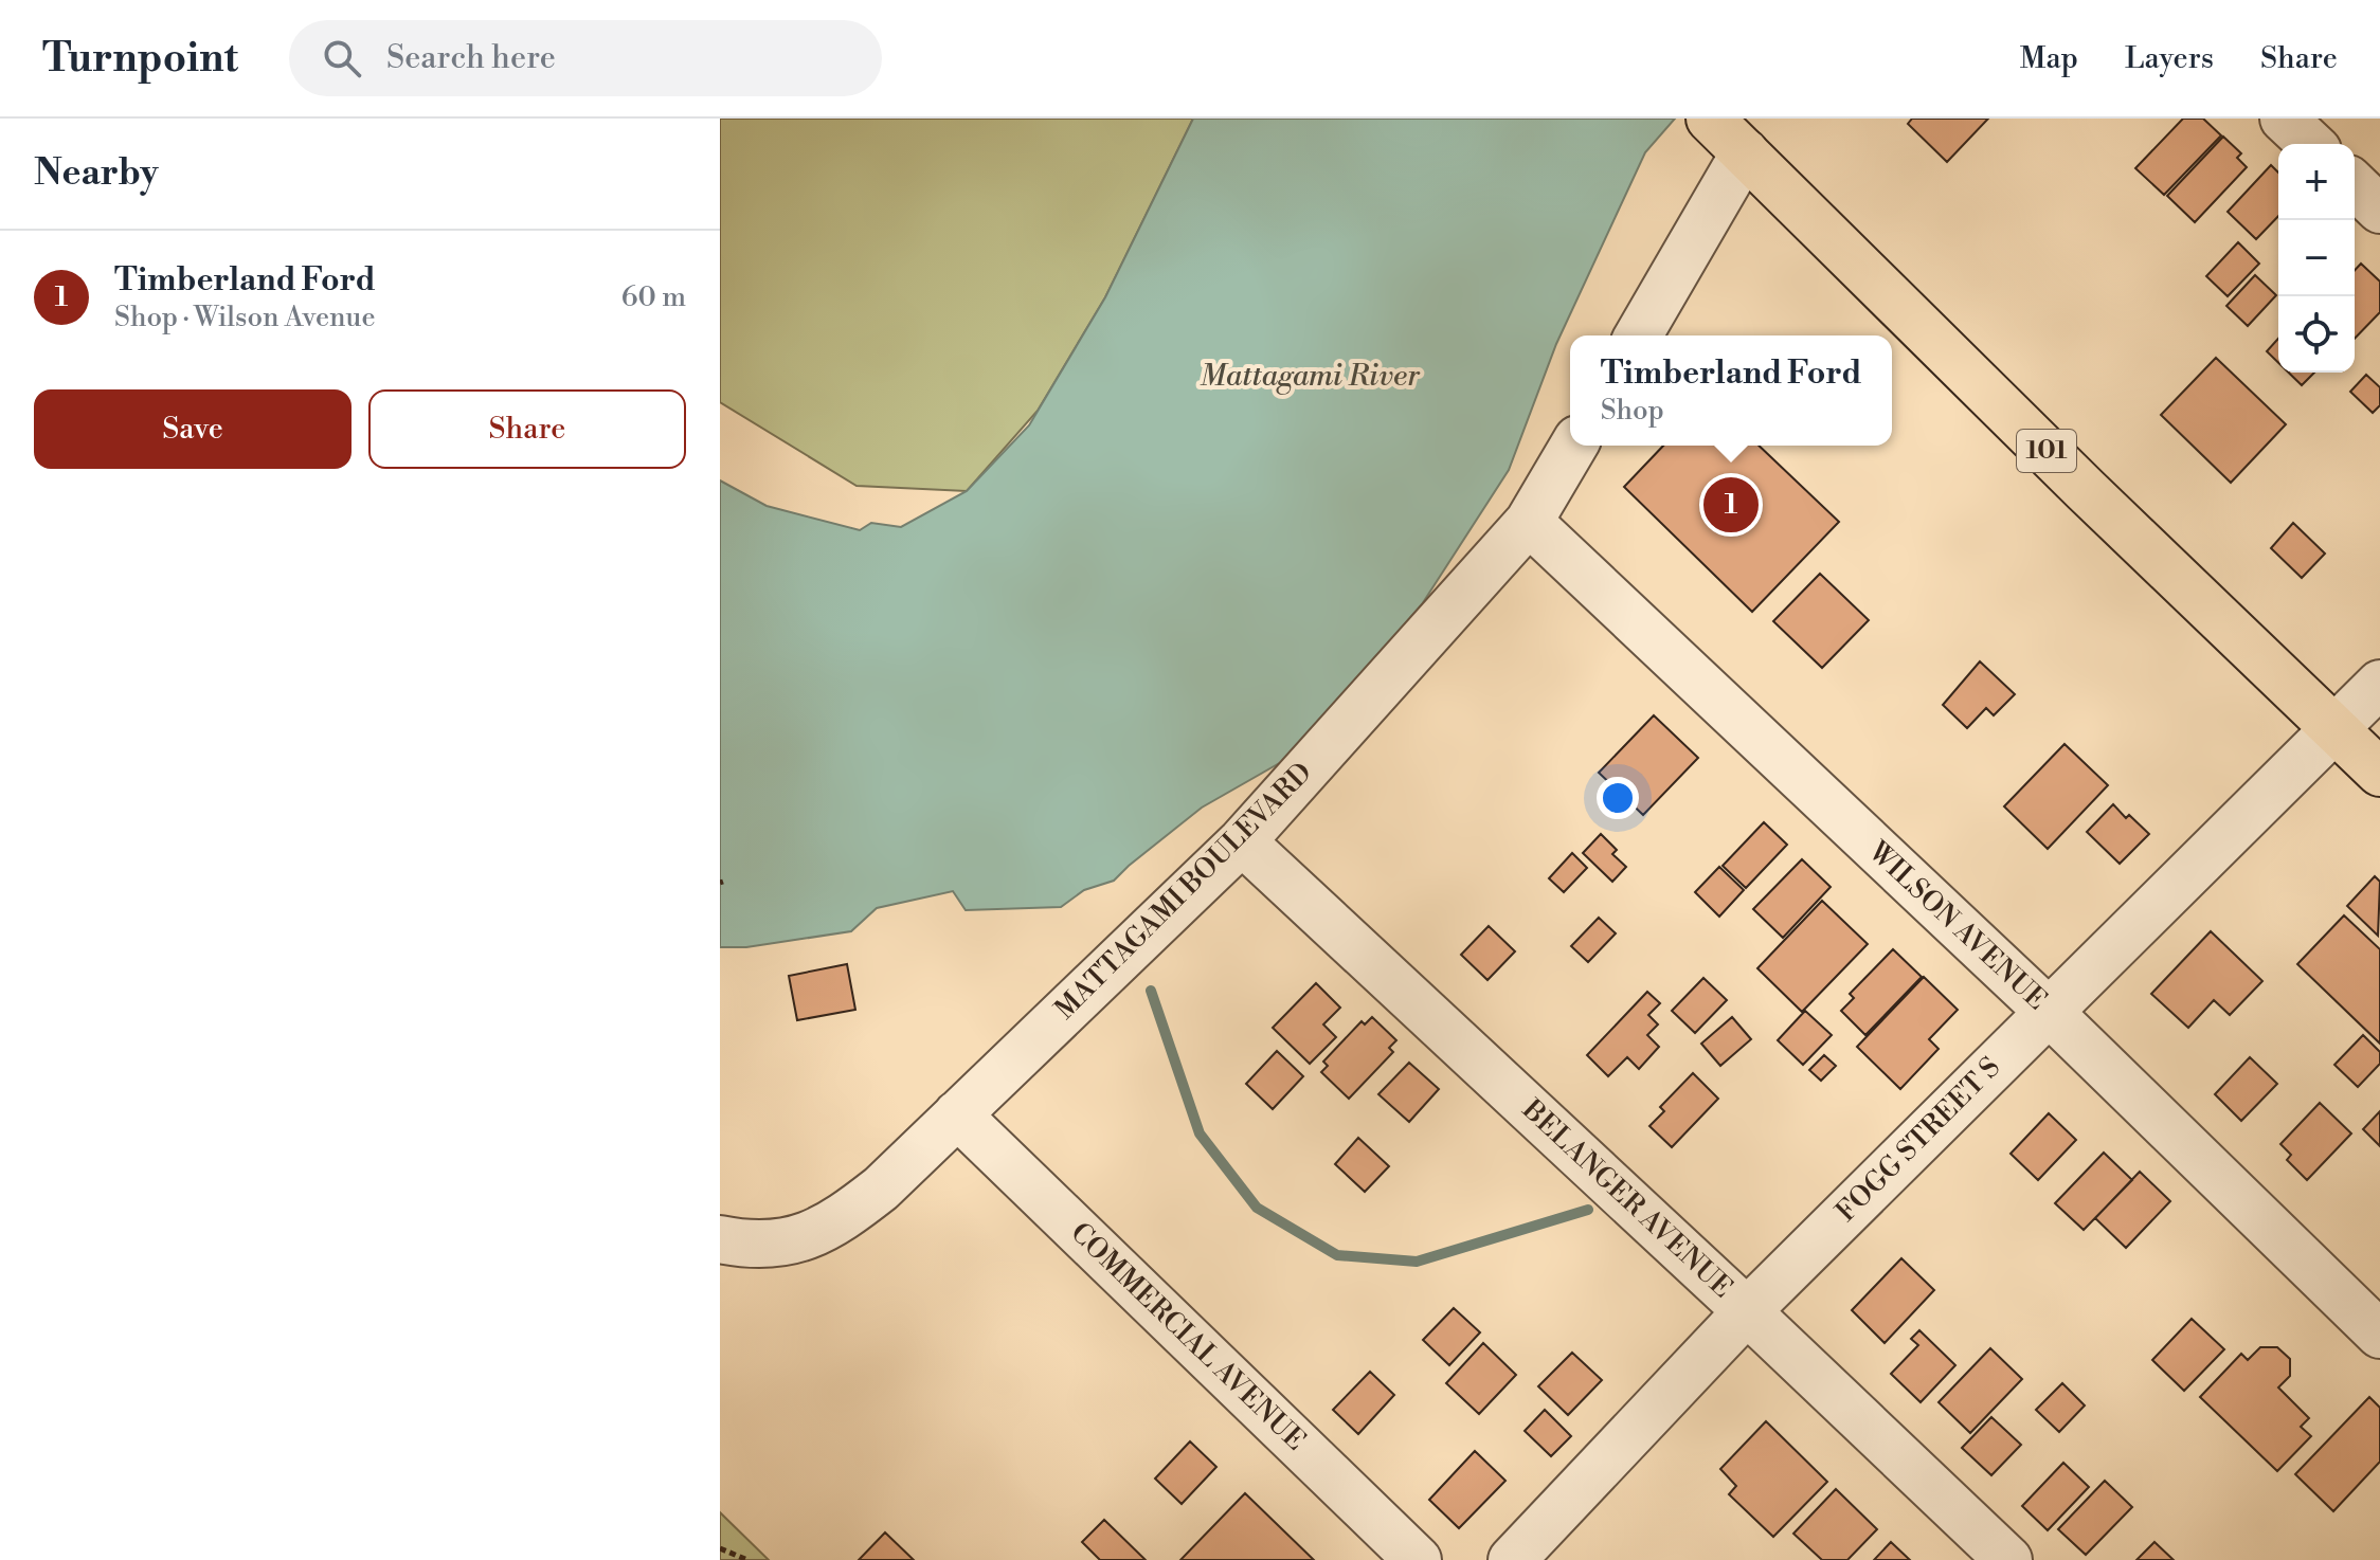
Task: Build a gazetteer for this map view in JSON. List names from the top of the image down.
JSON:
{
  "streets": {
    "main road": ["101"],
    "street": [
      "MATTAGAMI BOULEVARD",
      "WILSON AVENUE",
      "FOGG STREET S",
      "BELANGER AVENUE",
      "COMMERCIAL AVENUE"
    ]
  },
  "crossings": [
    ["101", "FOGG STREET S"],
    ["MATTAGAMI BOULEVARD", "WILSON AVENUE"],
    ["MATTAGAMI BOULEVARD", "BELANGER AVENUE"],
    ["MATTAGAMI BOULEVARD", "COMMERCIAL AVENUE"],
    ["WILSON AVENUE", "FOGG STREET S"],
    ["FOGG STREET S", "BELANGER AVENUE"]
  ],
  "water": ["Mattagami River"],
  "page": {
    "header": "Turnpoint",
    "search": "Search here",
    "nav": ["Map", "Layers", "Share"],
    "heading": "Nearby",
    "map_buttons": ["+", "−"],
    "list": [
      {
        "mark": "1",
        "name": "Timberland Ford",
        "note": "Shop · Wilson Avenue",
        "value": "60 m"
      }
    ],
    "popup": ["Timberland Ford", "Shop"],
    "buttons": ["Save", "Share"],
    "pins": "1"
  }
}
